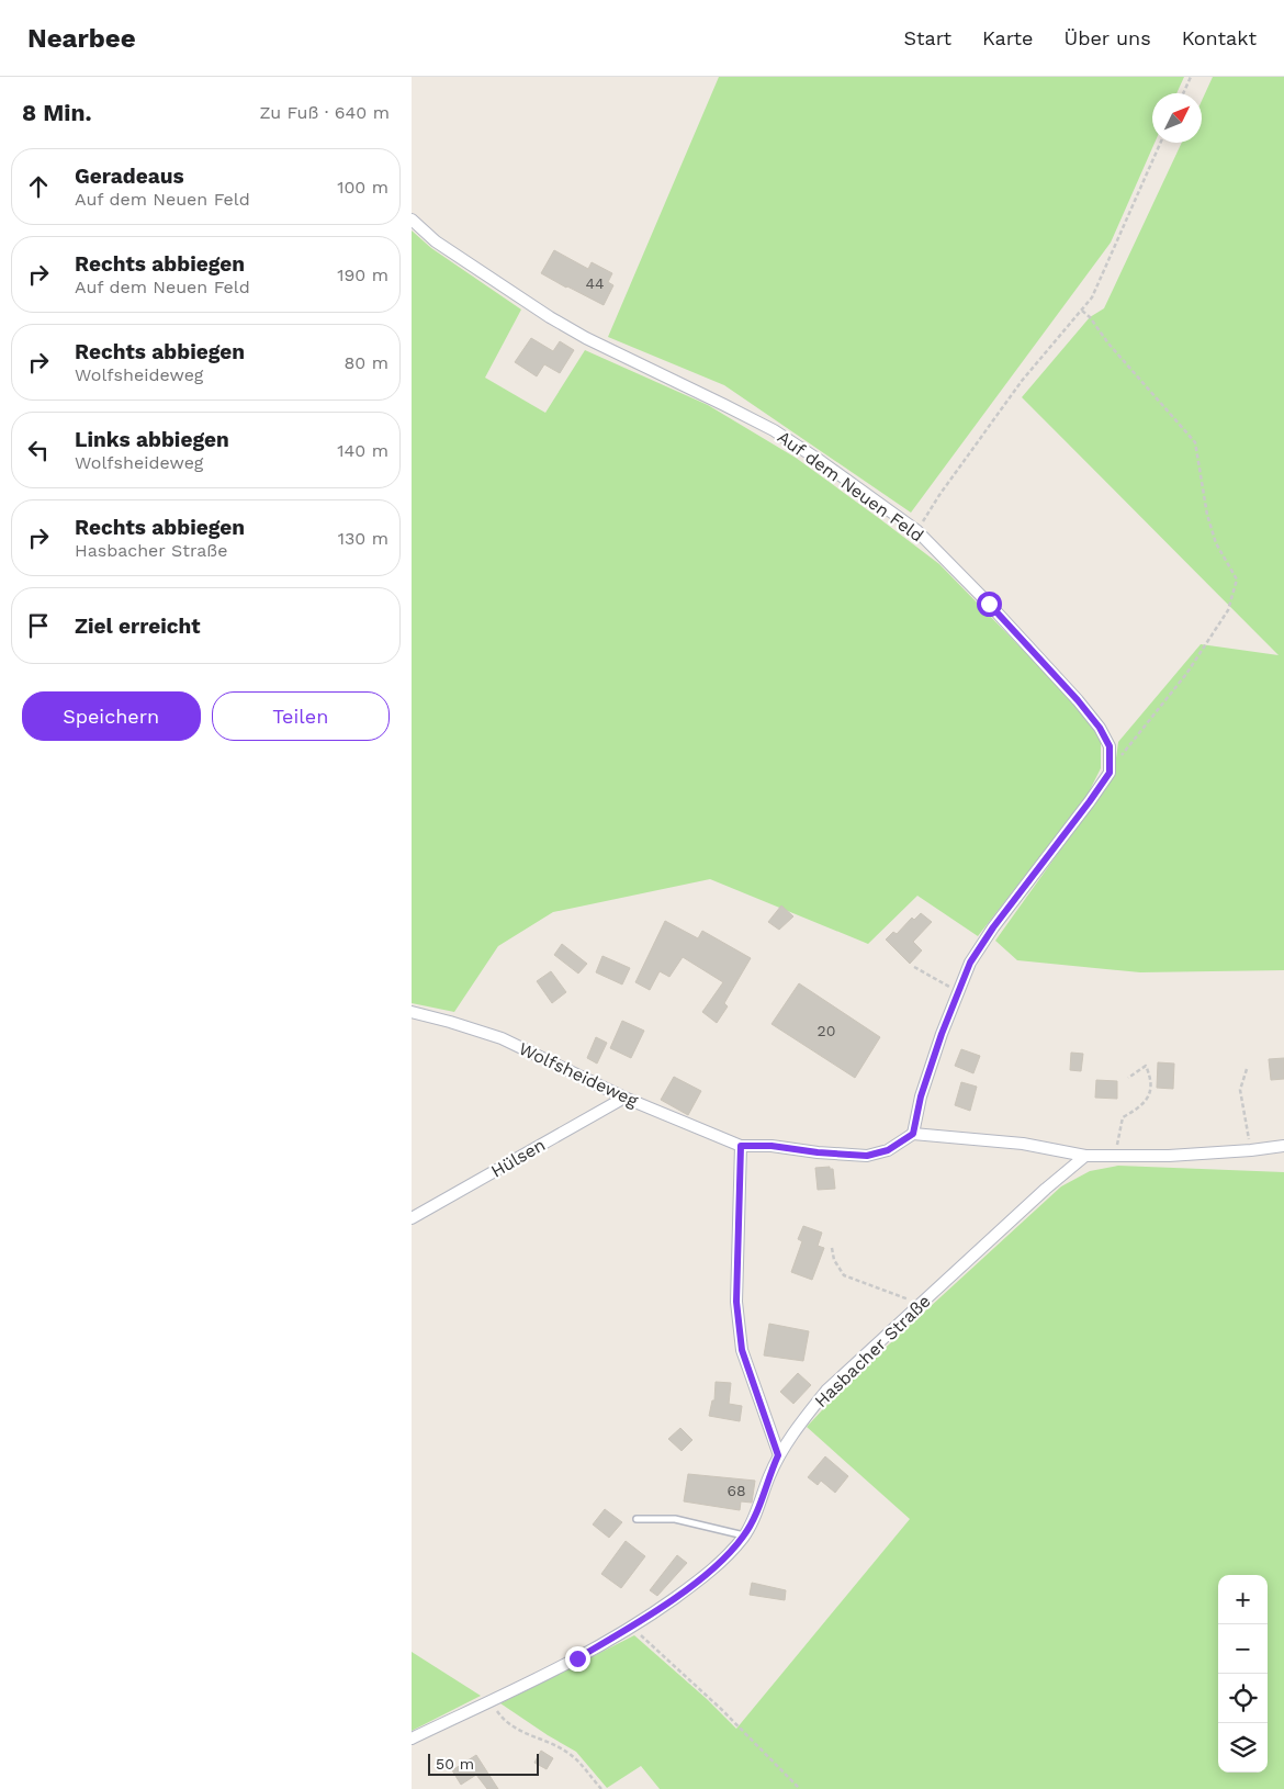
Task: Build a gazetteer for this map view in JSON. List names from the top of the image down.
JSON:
{
  "streets": {
    "street": [
      "Auf dem Neuen Feld",
      "Wolfsheideweg",
      "Hülsen",
      "Hasbacher Straße"
    ]
  },
  "crossings": [
    ["Wolfsheideweg", "Hülsen"]
  ],
  "house_numbers": ["44", "20", "68"],
  "scale_bar": "50 m",
  "north": "top right",
  "page": {
    "header": "Nearbee",
    "nav": [
      "Start",
      "Karte",
      "Über uns",
      "Kontakt"
    ],
    "heading": ["8 Min.", "Zu Fuß · 640 m"],
    "list": [
      ["Geradeaus", "Auf dem Neuen Feld", "100 m"],
      ["Rechts abbiegen", "Auf dem Neuen Feld", "190 m"],
      ["Rechts abbiegen", "Wolfsheideweg", "80 m"],
      ["Links abbiegen", "Wolfsheideweg", "140 m"],
      ["Rechts abbiegen", "Hasbacher Straße", "130 m"],
      "Ziel erreicht"
    ],
    "buttons": ["Speichern", "Teilen"],
    "map_buttons": ["+", "−"],
    "scale": "50 m"
  }
}
